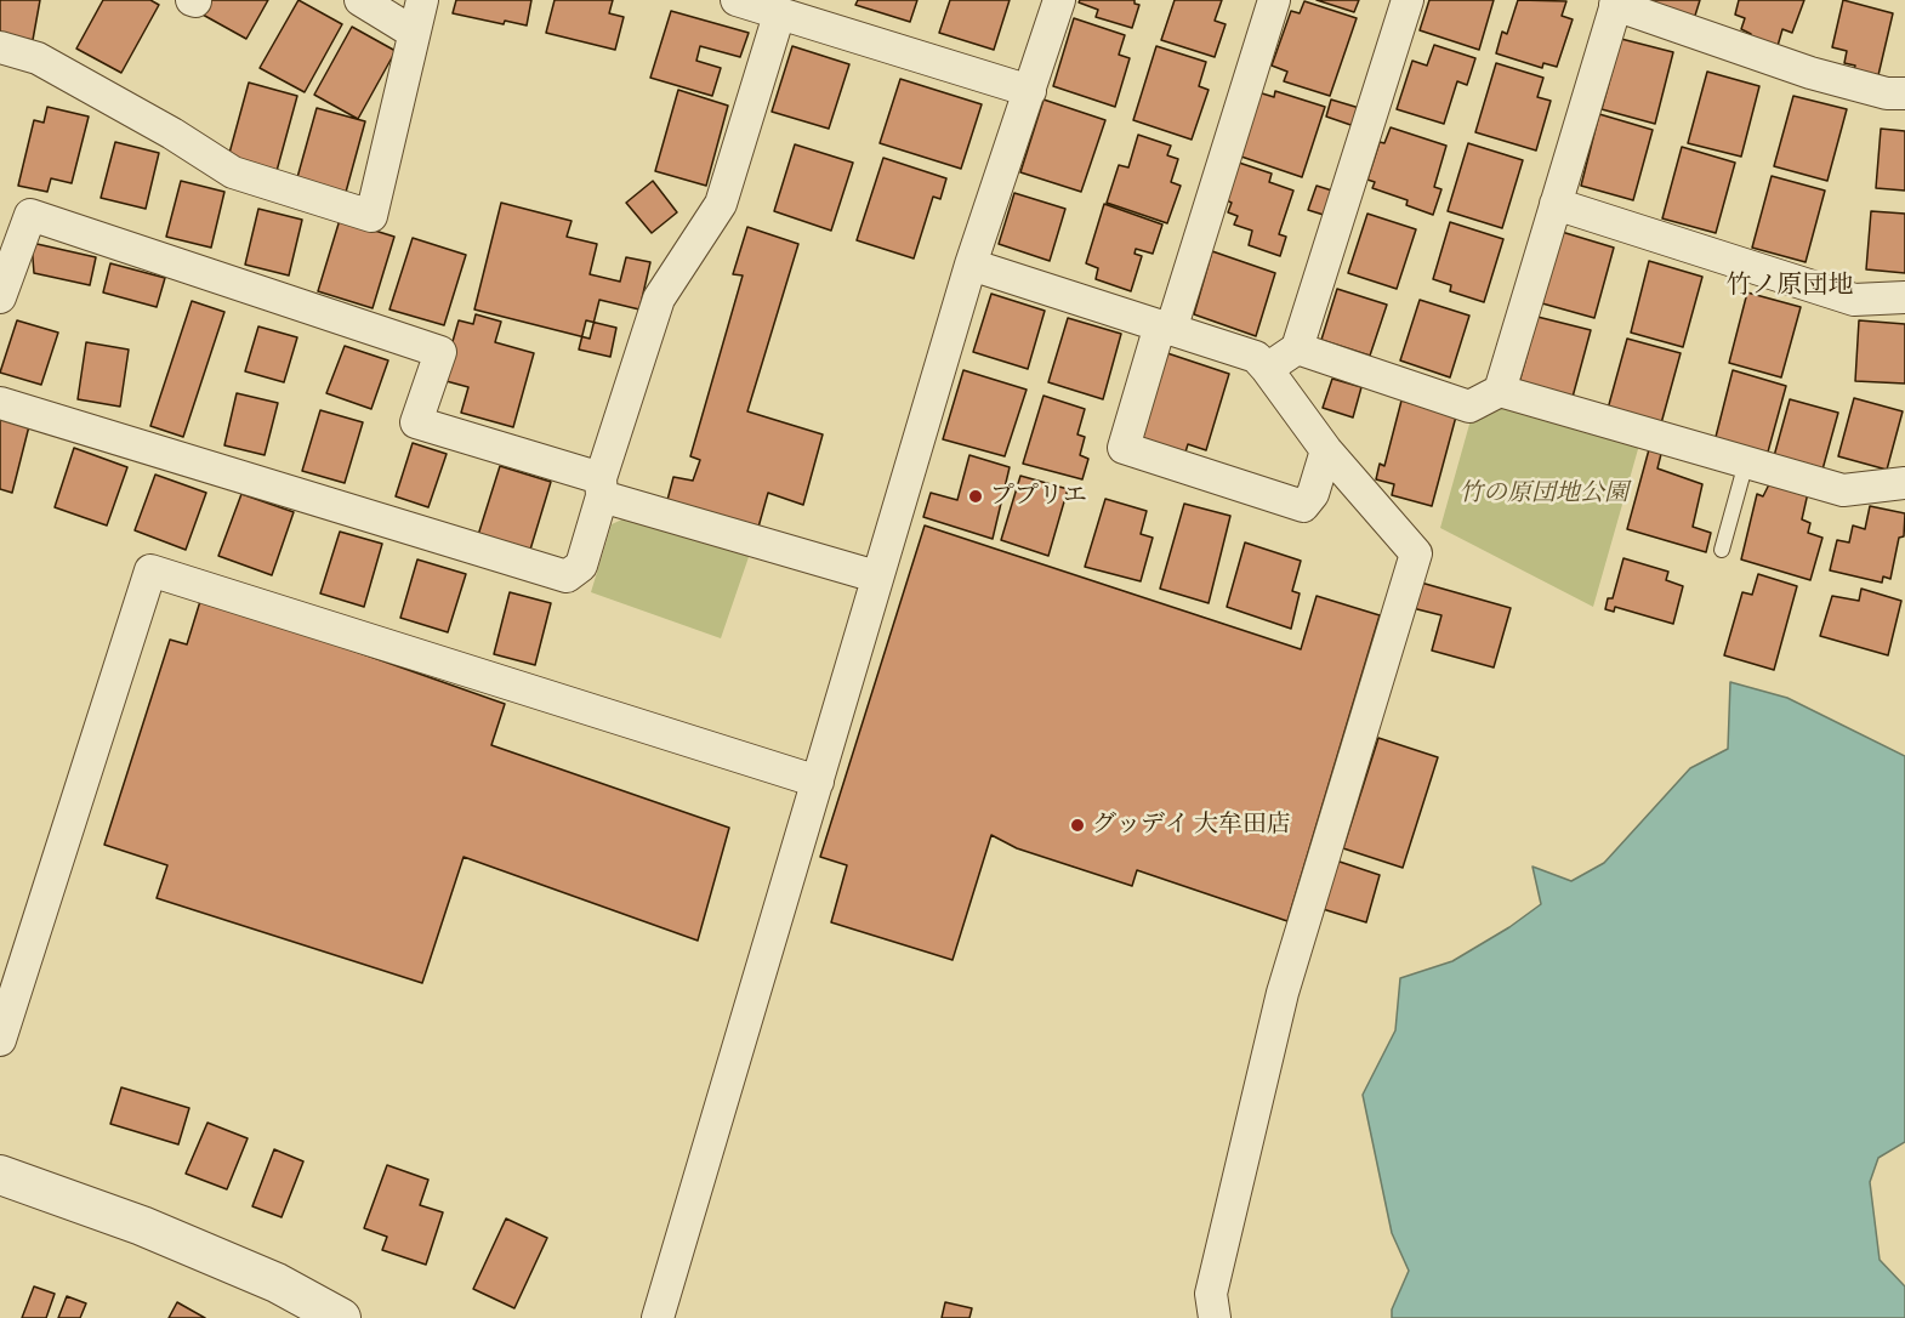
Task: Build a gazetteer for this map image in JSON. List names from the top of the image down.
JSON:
{
  "districts": ["竹ノ原団地"],
  "parks": ["竹の原団地公園"],
  "places": ["ププリエ", "グッデイ 大牟田店"]
}
